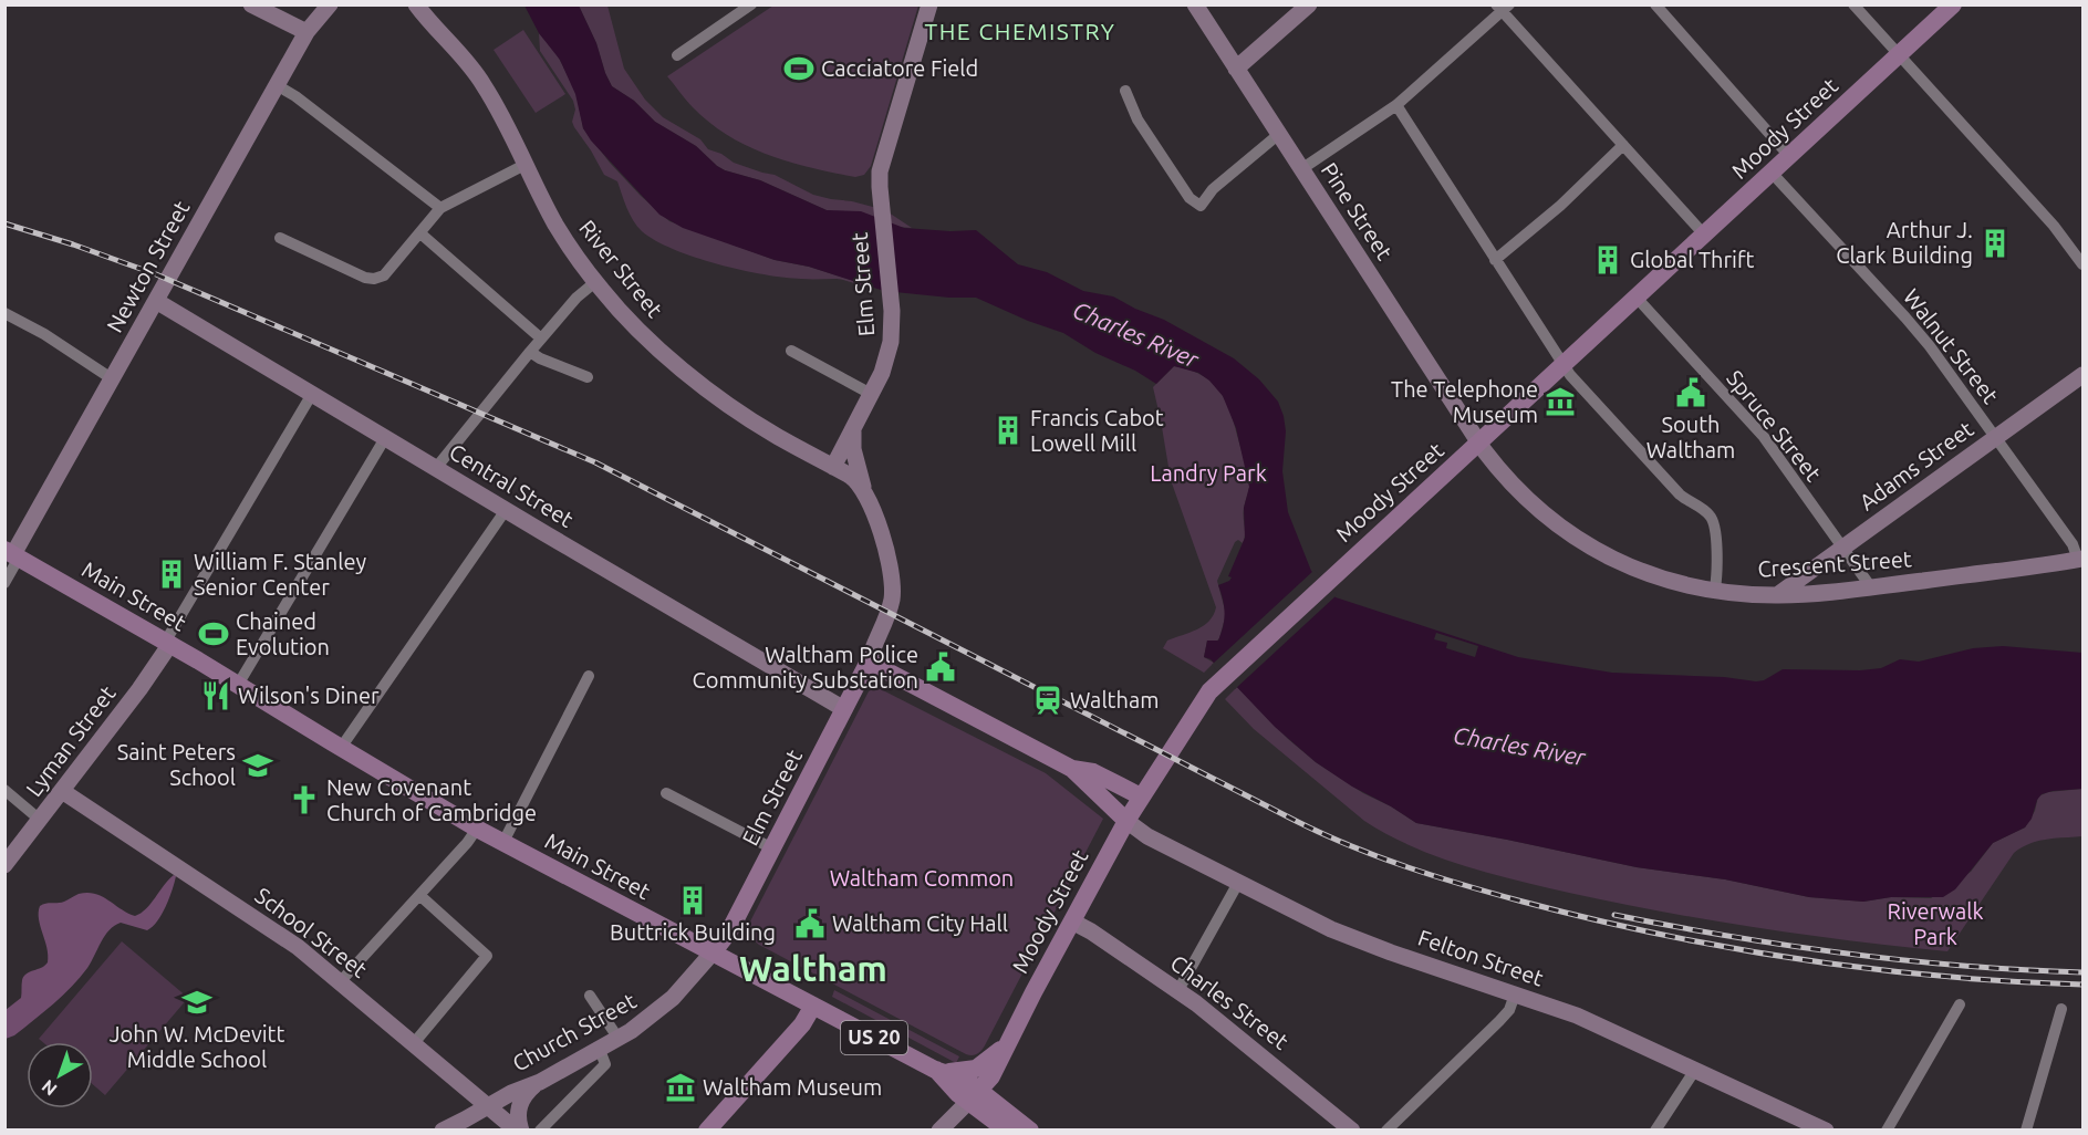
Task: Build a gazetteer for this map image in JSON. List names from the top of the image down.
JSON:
{
  "streets": {
    "main road": [
      "Moody Street",
      "Elm Street",
      "Main Street",
      "US 20"
    ],
    "street": [
      "Pine Street",
      "Newton Street",
      "River Street",
      "Walnut Street",
      "Spruce Street",
      "Adams Street",
      "Central Street",
      "Crescent Street",
      "Lyman Street",
      "School Street",
      "Felton Street",
      "Charles Street",
      "Church Street"
    ]
  },
  "crossings": [
    ["Moody Street", "Pine Street"],
    ["Moody Street", "Walnut Street"],
    ["Moody Street", "Spruce Street"],
    ["Moody Street", "Crescent Street"],
    ["Moody Street", "Main Street"],
    ["Moody Street", "Felton Street"],
    ["Moody Street", "Charles Street"],
    ["Pine Street", "Crescent Street"],
    ["Newton Street", "Central Street"],
    ["Newton Street", "Main Street"],
    ["River Street", "Elm Street"],
    ["Elm Street", "Central Street"],
    ["Elm Street", "Main Street"],
    ["Elm Street", "Church Street"],
    ["Walnut Street", "Adams Street"],
    ["Walnut Street", "Crescent Street"],
    ["Spruce Street", "Adams Street"],
    ["Spruce Street", "Crescent Street"],
    ["Adams Street", "Crescent Street"],
    ["Main Street", "Lyman Street"],
    ["Main Street", "Church Street"],
    ["Lyman Street", "School Street"],
    ["School Street", "Church Street"]
  ],
  "districts": ["THE CHEMISTRY", "Waltham"],
  "water": ["Charles River"],
  "parks": ["Landry Park", "Waltham Common", "Riverwalk Park"],
  "places": {
    "sports": ["Cacciatore Field", "Chained Evolution"],
    "building": [
      "Arthur J. Clark Building",
      "Global Thrift",
      "Francis Cabot Lowell Mill",
      "William F. Stanley Senior Center",
      "Buttrick Building"
    ],
    "public building": ["South Waltham", "Waltham Police Community Substation", "Waltham City Hall"],
    "museum": ["The Telephone Museum", "Waltham Museum"],
    "restaurant": ["Wilson's Diner"],
    "station": ["Waltham"],
    "school or university": ["Saint Peters School", "John W. McDevitt Middle School"],
    "church": ["New Covenant Church of Cambridge"]
  },
  "north": "bottom left"
}
